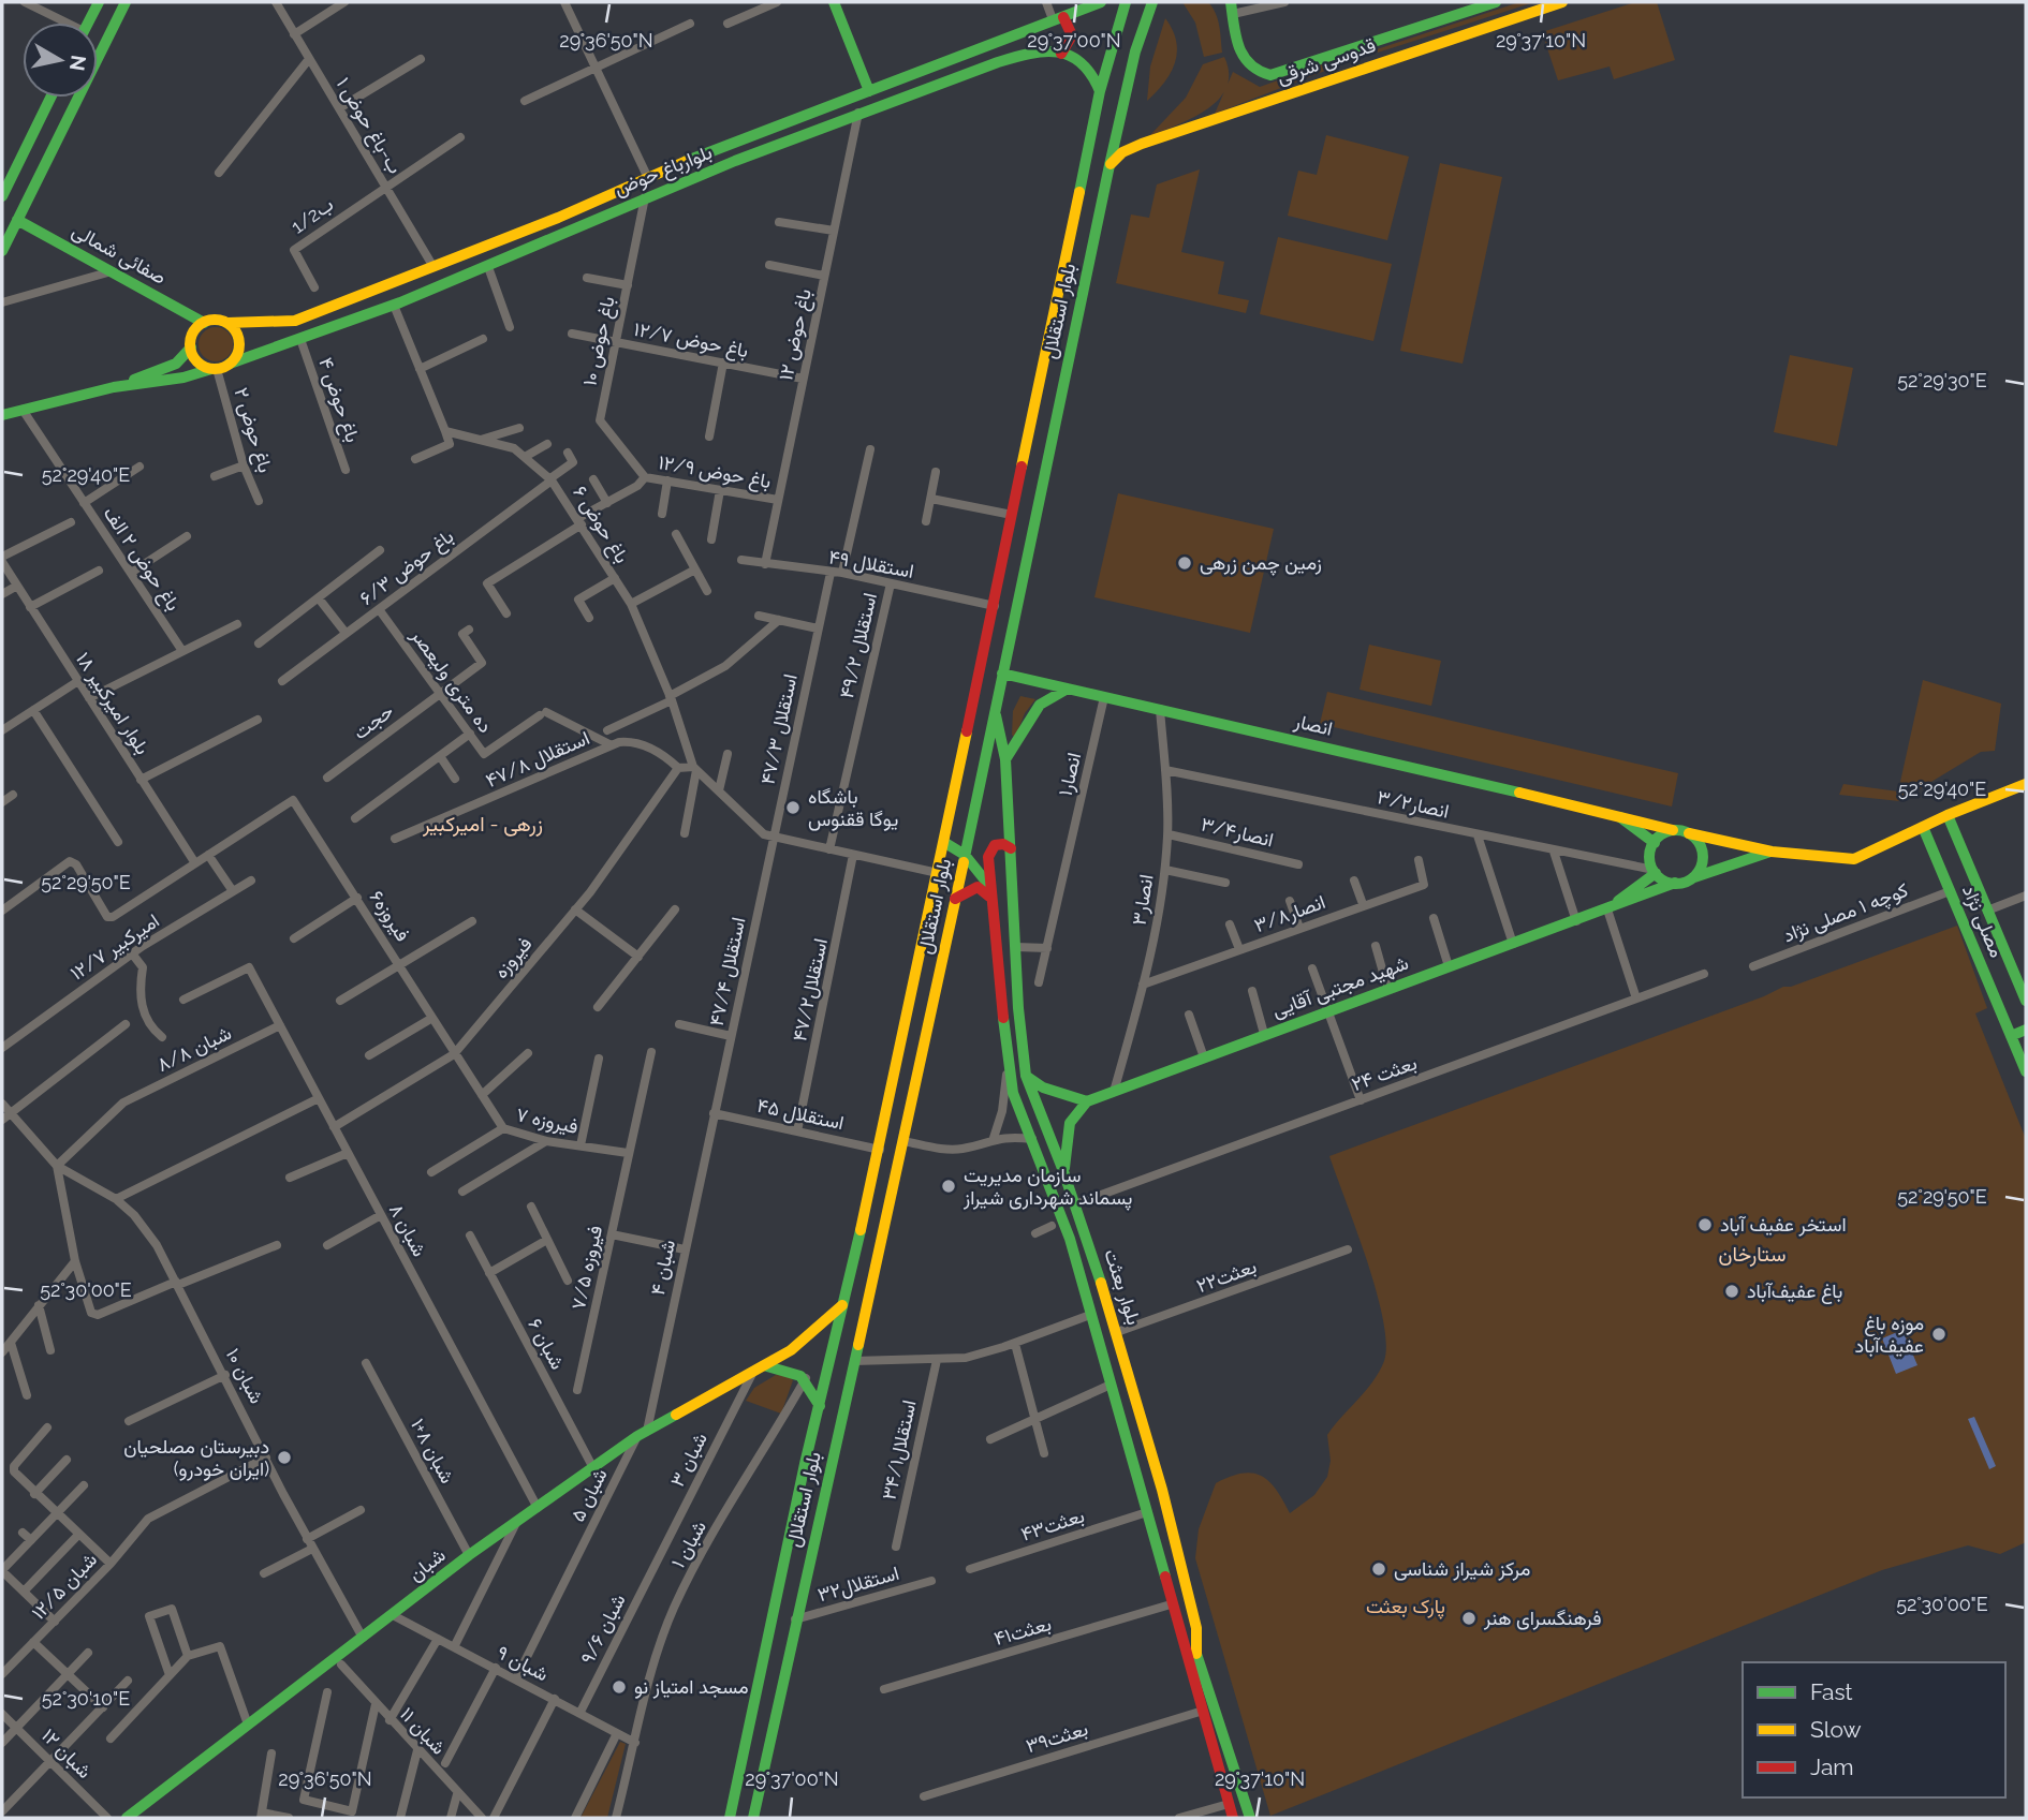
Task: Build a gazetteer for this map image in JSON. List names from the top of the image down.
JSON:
{
  "streets": {
    "main road": [
      "قدوسی شرقی",
      "بلوارباغ حوض",
      "صفائی شمالی",
      "بلوار استقلال",
      "انصار",
      "مصلی نژاد",
      "شهید مجتبی آقایی",
      "بلوار بعثت",
      "شبان"
    ],
    "street": [
      "۱ ب-باغ حوض",
      "1/2ب",
      "۱۲ باغ حوض",
      "۱۲/۷ باغ حوض",
      "۱۰ باغ حوض",
      "۴ باغ حوض",
      "۲ باغ حوض",
      "۱۲/۹ باغ حوض",
      "۶ باغ حوض",
      "باغ حوض ۲ الف",
      "۴۹ استقلال",
      "۶/۳ باغ حوض",
      "۴۹/۲ استقلال",
      "ده متری ولیعصر",
      "۱۸ بلوار امیرکبیر",
      "حجت",
      "۴۷/۳ استقلال",
      "۴۷/۸ استقلال",
      "انصار۱",
      "انصار۳/۲",
      "انصار۳/۴",
      "انصار۳",
      "کوچه ۱ مصلی نژاد",
      "انصار۳/۸",
      "فیروزه۶",
      "۱۲/۷ امیرکبیر",
      "فیروزه",
      "۴۷/۴ استقلال",
      "استقلال۴۷/۲",
      "۸/۸ شبان",
      "بعثت ۲۴",
      "۴۵ استقلال",
      "۷ فیروزه",
      "۸ شبان",
      "۷/۵ فیروزه",
      "۴ شبان",
      "بعثت۲۲",
      "۶ شبان",
      "۱۰ شبان",
      "استقلال۳۴/۱",
      "۱+۸ شبان",
      "۳ شبان",
      "۵ شبان",
      "بعثت۴۳",
      "۱ شبان",
      "استقلال۳۲",
      "۱۲/۵ شبان",
      "۹/۶ شبان",
      "بعثت۴۱",
      "۹ شبان",
      "۱۱ شبان",
      "بعثت۳۹",
      "۱۲ شبان"
    ]
  },
  "crossings": [
    ["قدوسی شرقی", "بلوار استقلال"],
    ["۱ ب-باغ حوض", "بلوارباغ حوض"],
    ["۱ ب-باغ حوض", "1/2ب"],
    ["بلوارباغ حوض", "صفائی شمالی"],
    ["بلوارباغ حوض", "۱۲ باغ حوض"],
    ["بلوارباغ حوض", "۱۰ باغ حوض"],
    ["بلوارباغ حوض", "۴ باغ حوض"],
    ["بلوارباغ حوض", "۲ باغ حوض"],
    ["صفائی شمالی", "۲ باغ حوض"],
    ["بلوار استقلال", "۴۹ استقلال"],
    ["بلوار استقلال", "انصار"],
    ["بلوار استقلال", "۴۵ استقلال"],
    ["بلوار استقلال", "بلوار بعثت"],
    ["بلوار استقلال", "شبان"],
    ["بلوار استقلال", "استقلال۳۲"],
    ["۱۲ باغ حوض", "۱۲/۷ باغ حوض"],
    ["۱۲ باغ حوض", "۱۲/۹ باغ حوض"],
    ["۱۲ باغ حوض", "۴۹ استقلال"],
    ["۱۲/۷ باغ حوض", "۱۰ باغ حوض"],
    ["۱۰ باغ حوض", "۱۲/۹ باغ حوض"],
    ["۶ باغ حوض", "۶/۳ باغ حوض"],
    ["۴۹ استقلال", "۴۹/۲ استقلال"],
    ["۴۹ استقلال", "۴۷/۳ استقلال"],
    ["۶/۳ باغ حوض", "ده متری ولیعصر"],
    ["ده متری ولیعصر", "حجت"],
    ["ده متری ولیعصر", "۴۷/۸ استقلال"],
    ["انصار", "انصار۱"],
    ["انصار", "انصار۳/۲"],
    ["انصار", "انصار۳"],
    ["انصار", "شهید مجتبی آقایی"],
    ["۴۷/۳ استقلال", "۴۷/۴ استقلال"],
    ["۴۷/۸ استقلال", "فیروزه"],
    ["انصار۳/۲", "انصار۳"],
    ["انصار۳/۲", "شهید مجتبی آقایی"],
    ["انصار۳/۴", "انصار۳"],
    ["انصار۳", "انصار۳/۸"],
    ["انصار۳", "شهید مجتبی آقایی"],
    ["کوچه ۱ مصلی نژاد", "مصلی نژاد"],
    ["فیروزه۶", "فیروزه"],
    ["فیروزه۶", "۷ فیروزه"],
    ["فیروزه", "۷ فیروزه"],
    ["فیروزه", "۸ شبان"],
    ["۴۷/۴ استقلال", "۴۵ استقلال"],
    ["۴۷/۴ استقلال", "۴ شبان"],
    ["استقلال۴۷/۲", "۴۵ استقلال"],
    ["۸/۸ شبان", "۸ شبان"],
    ["۸/۸ شبان", "۱۰ شبان"],
    ["بعثت ۲۴", "بلوار بعثت"],
    ["۴۵ استقلال", "۴ شبان"],
    ["۷ فیروزه", "۷/۵ فیروزه"],
    ["۸ شبان", "شبان"],
    ["۴ شبان", "۵ شبان"],
    ["۴ شبان", "شبان"],
    ["بعثت۲۲", "بلوار بعثت"],
    ["بلوار بعثت", "بعثت۴۳"],
    ["بلوار بعثت", "بعثت۴۱"],
    ["بلوار بعثت", "بعثت۳۹"],
    ["۶ شبان", "شبان"],
    ["۱۰ شبان", "شبان"],
    ["۱۰ شبان", "۱۲/۵ شبان"],
    ["۱+۸ شبان", "شبان"],
    ["۳ شبان", "شبان"],
    ["۳ شبان", "۹/۶ شبان"],
    ["۵ شبان", "شبان"],
    ["۵ شبان", "۹ شبان"],
    ["۱ شبان", "۹ شبان"],
    ["شبان", "۹ شبان"],
    ["۹/۶ شبان", "۹ شبان"]
  ],
  "districts": ["زرهی - امیرکبیر", "ستارخان"],
  "parks": ["پارک بعثت"],
  "places": [
    "زمین چمن زرهی",
    "باشگاه یوگا ققنوس",
    "سازمان مدیریت پسماند شهرداری شیراز",
    "استخر عفیف آباد",
    "باغ عفیف‌آباد",
    "موزه باغ عفیف‌آباد",
    "دبیرستان مصلحیان (ایران خودرو)",
    "مرکز شیراز شناسی",
    "فرهنگسرای هنر",
    "مسجد امتیاز نو"
  ],
  "legend": ["Fast", "Slow", "Jam"],
  "north": "right",
  "coordinates": [
    "29°36'50\"N",
    "29°37'00\"N",
    "29°37'10\"N",
    "52°29'30\"E",
    "52°29'40\"E",
    "52°29'50\"E",
    "52°30'00\"E",
    "52°30'10\"E"
  ]
}
